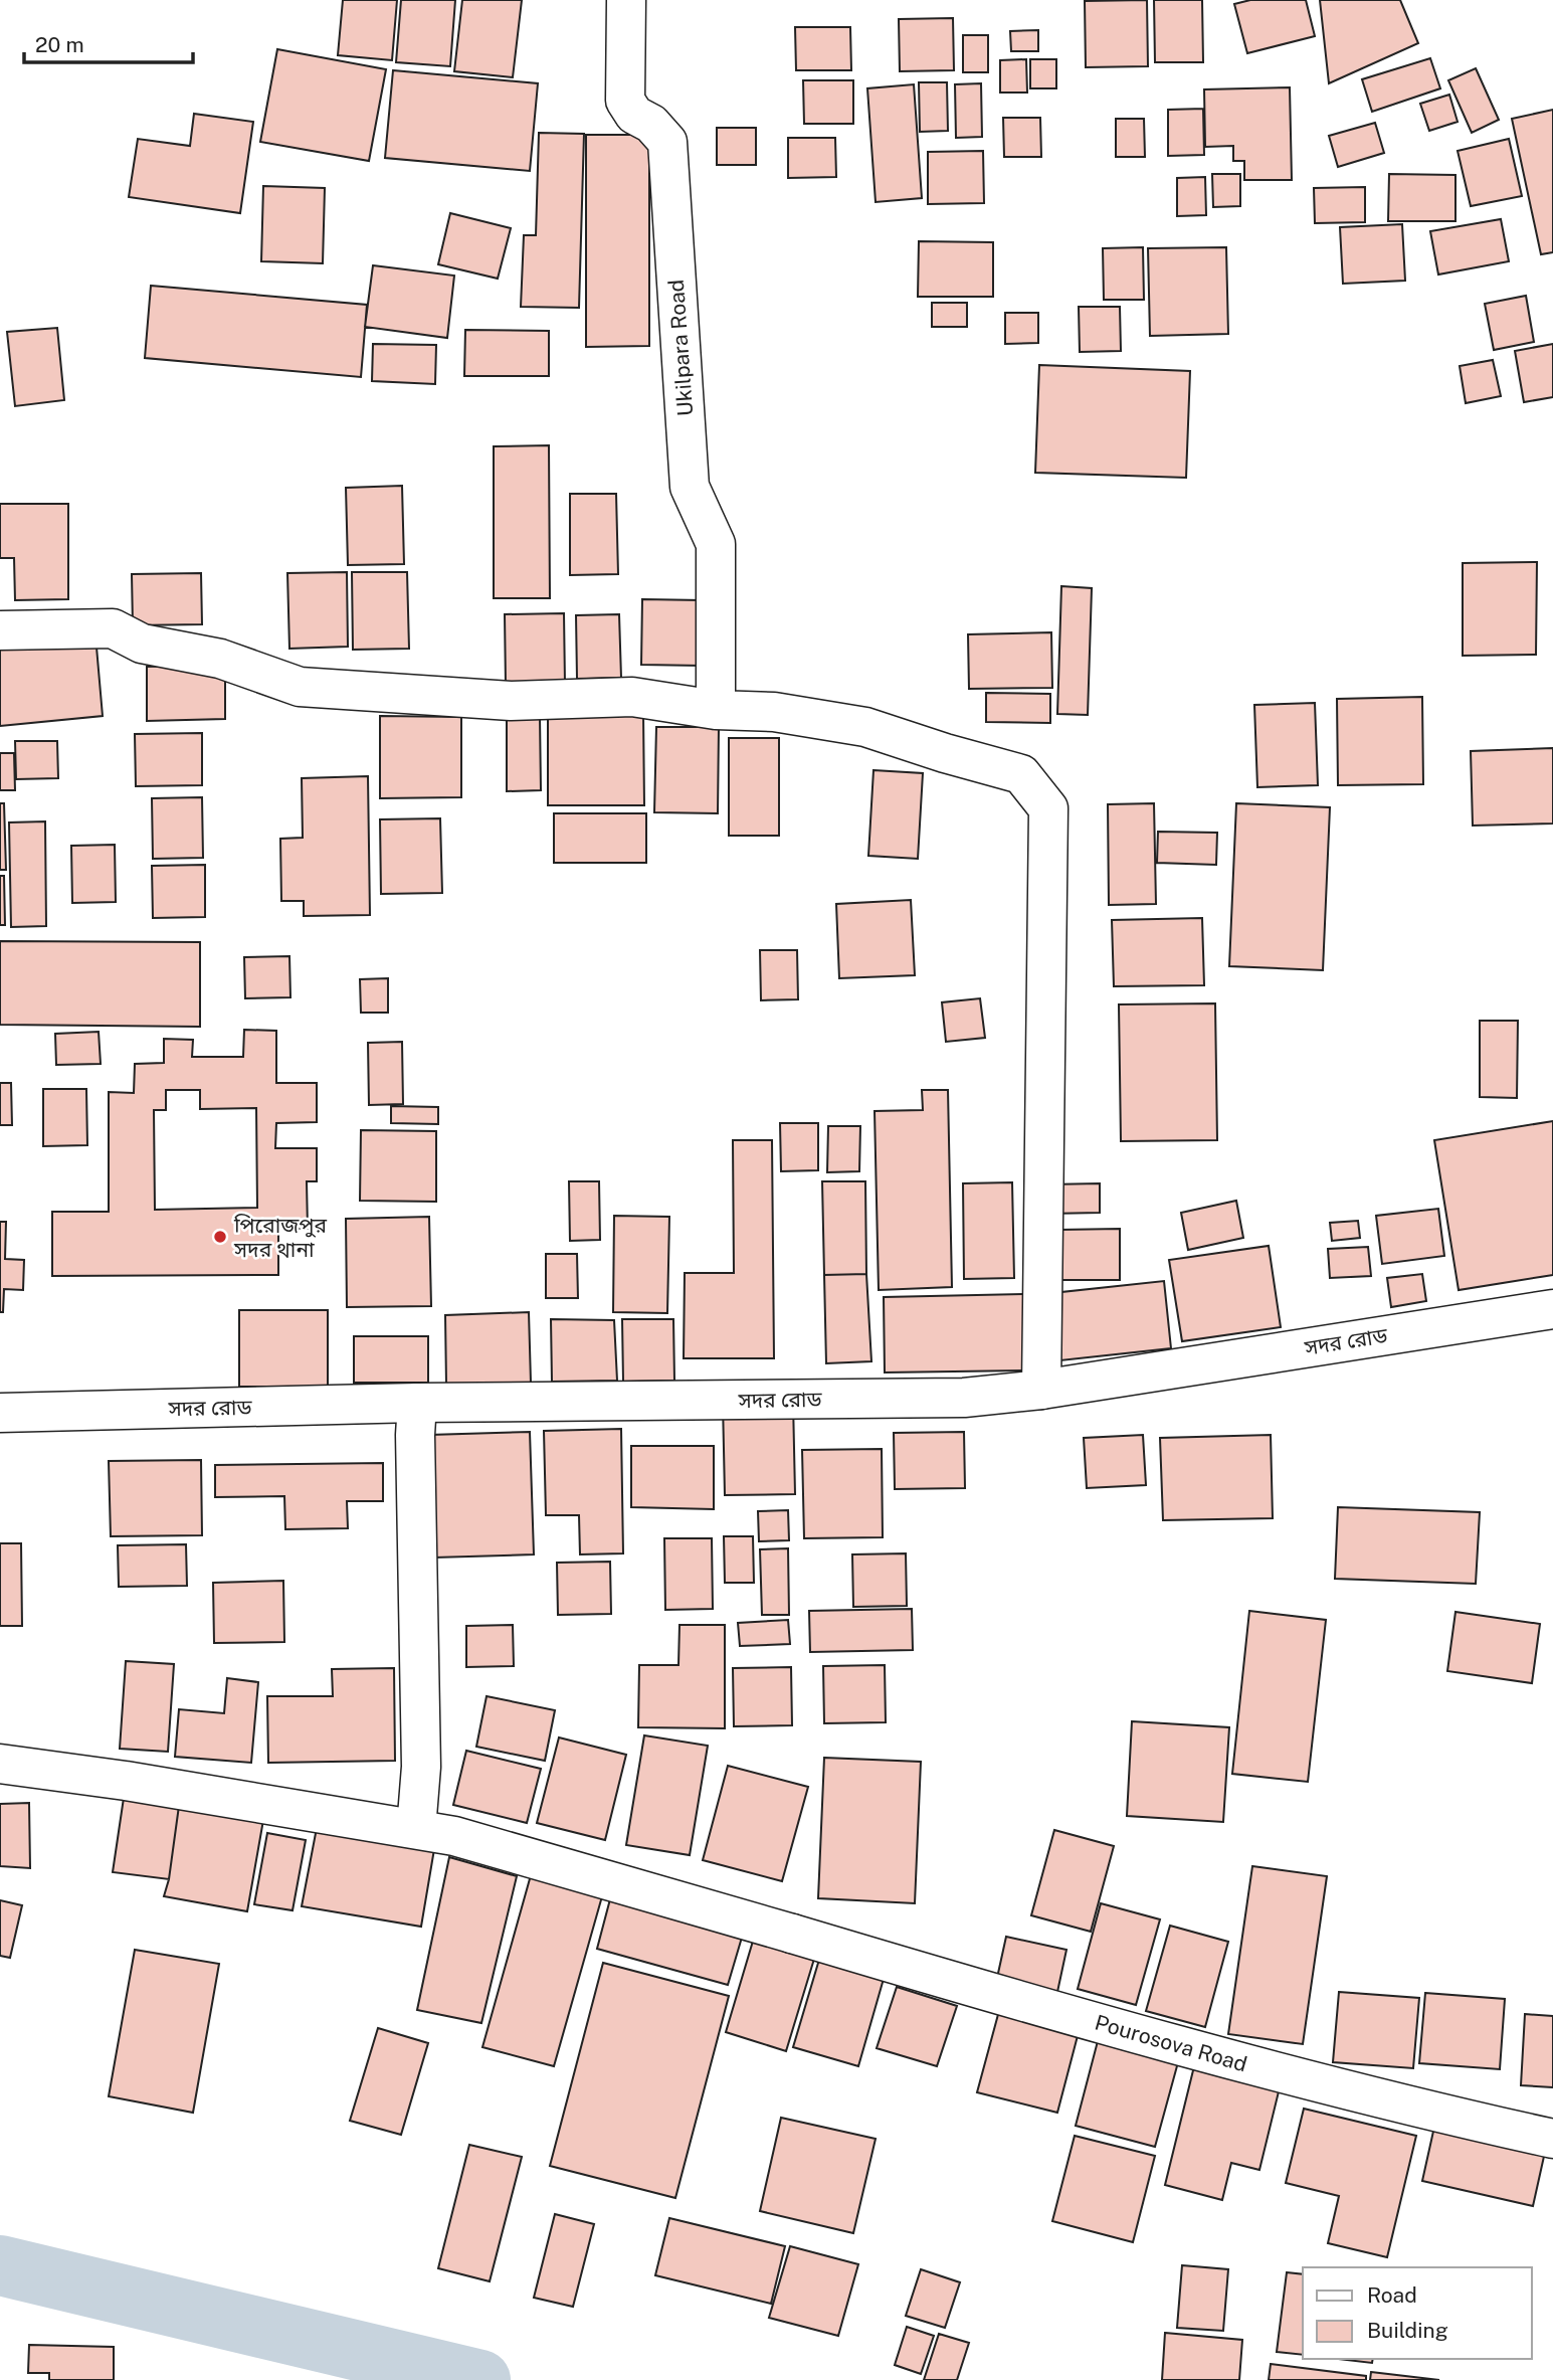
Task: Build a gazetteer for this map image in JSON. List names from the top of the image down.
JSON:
{
  "streets": {
    "street": ["Ukilpara Road", "সদর রোড", "Pourosova Road"]
  },
  "places": ["পিরোজপুর সদর থানা"],
  "legend": ["Road", "Building"],
  "scale_bar": "20 m"
}
